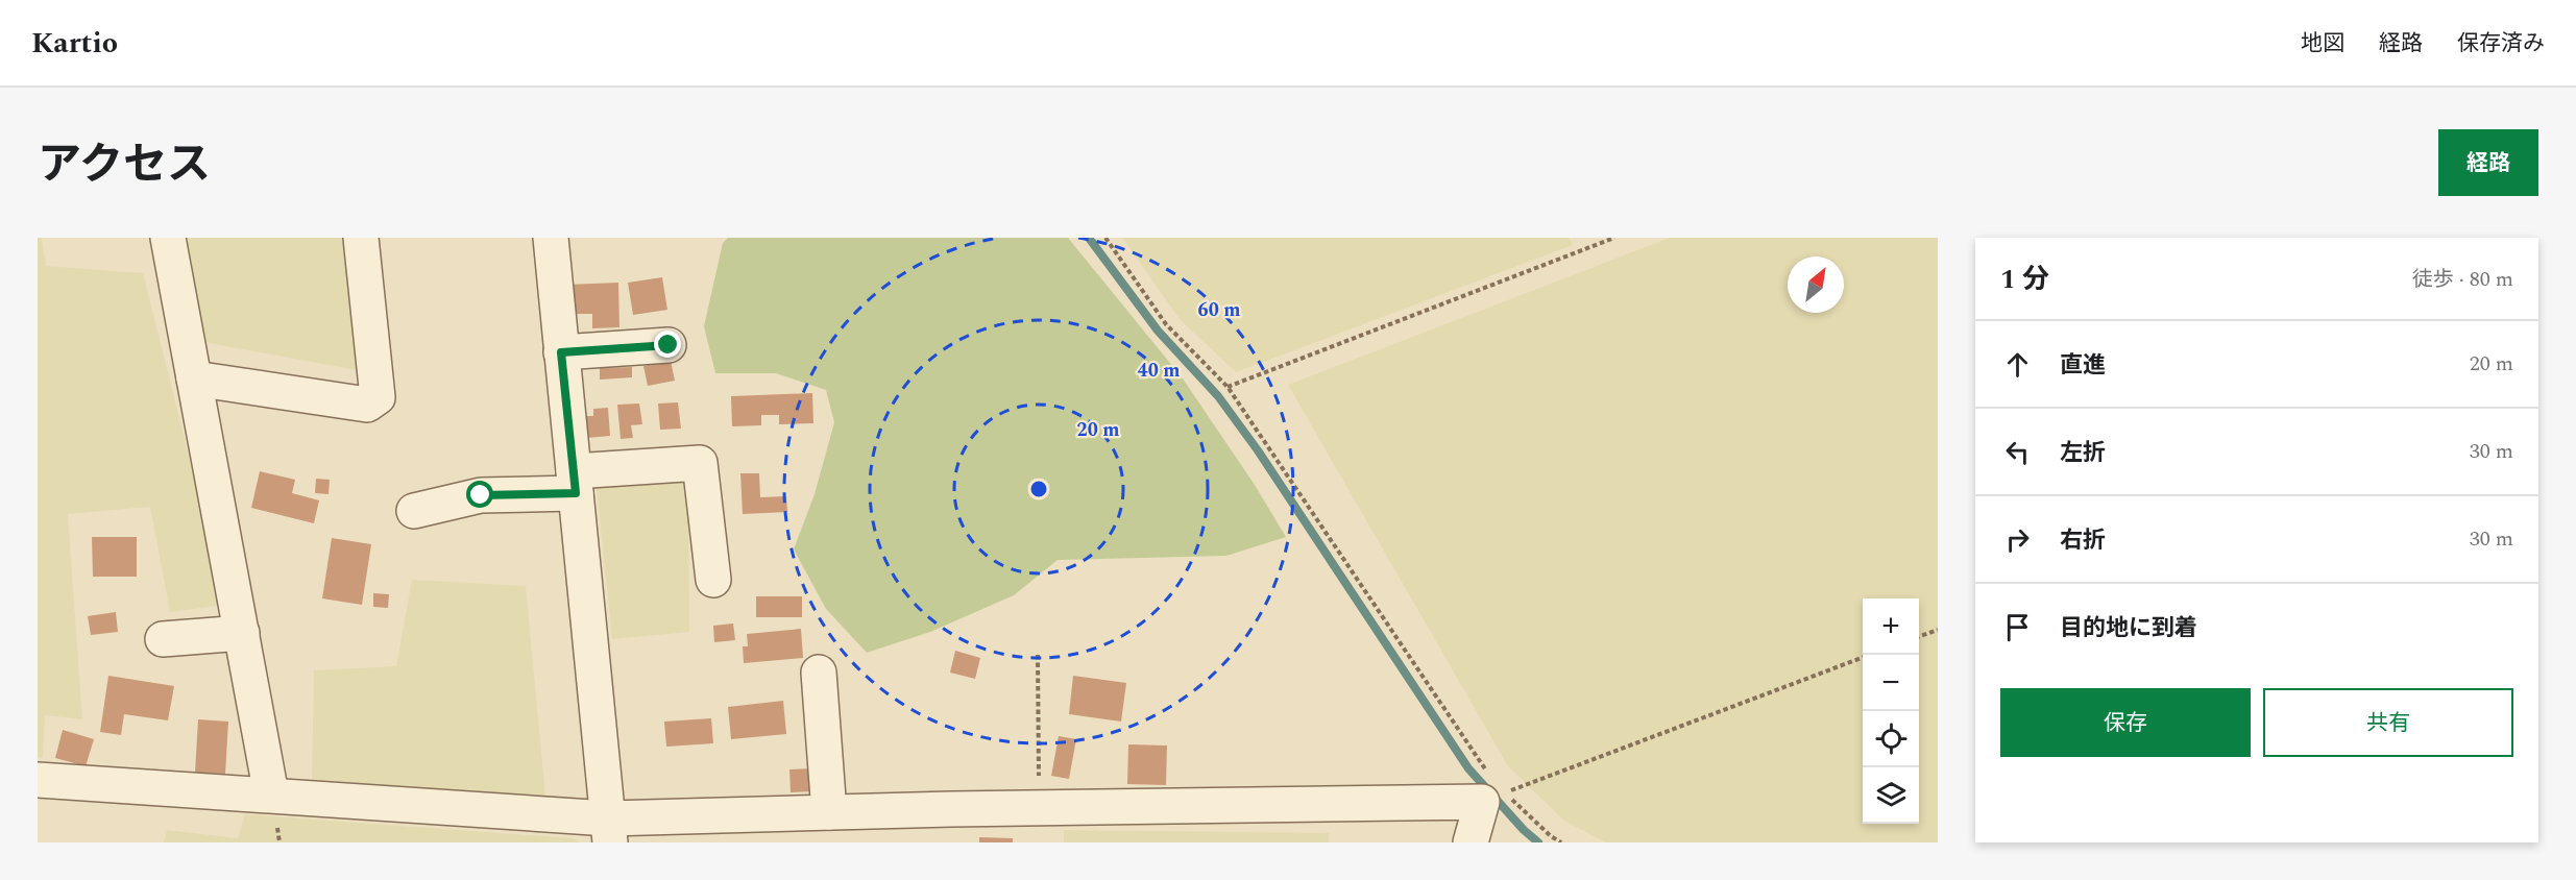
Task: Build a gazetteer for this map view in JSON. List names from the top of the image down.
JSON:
{
  "north": "top right",
  "page": {
    "header": "Kartio",
    "nav": ["地図", "経路", "保存済み"],
    "title": "アクセス",
    "buttons": [
      "経路",
      ["保存", "共有"]
    ],
    "heading": ["1 分", "徒歩 · 80 m"],
    "list": [
      ["直進", "20 m"],
      ["左折", "30 m"],
      ["右折", "30 m"],
      "目的地に到着"
    ],
    "map_buttons": ["+", "−"]
  },
  "rings": ["60 m", "40 m", "20 m"]
}
